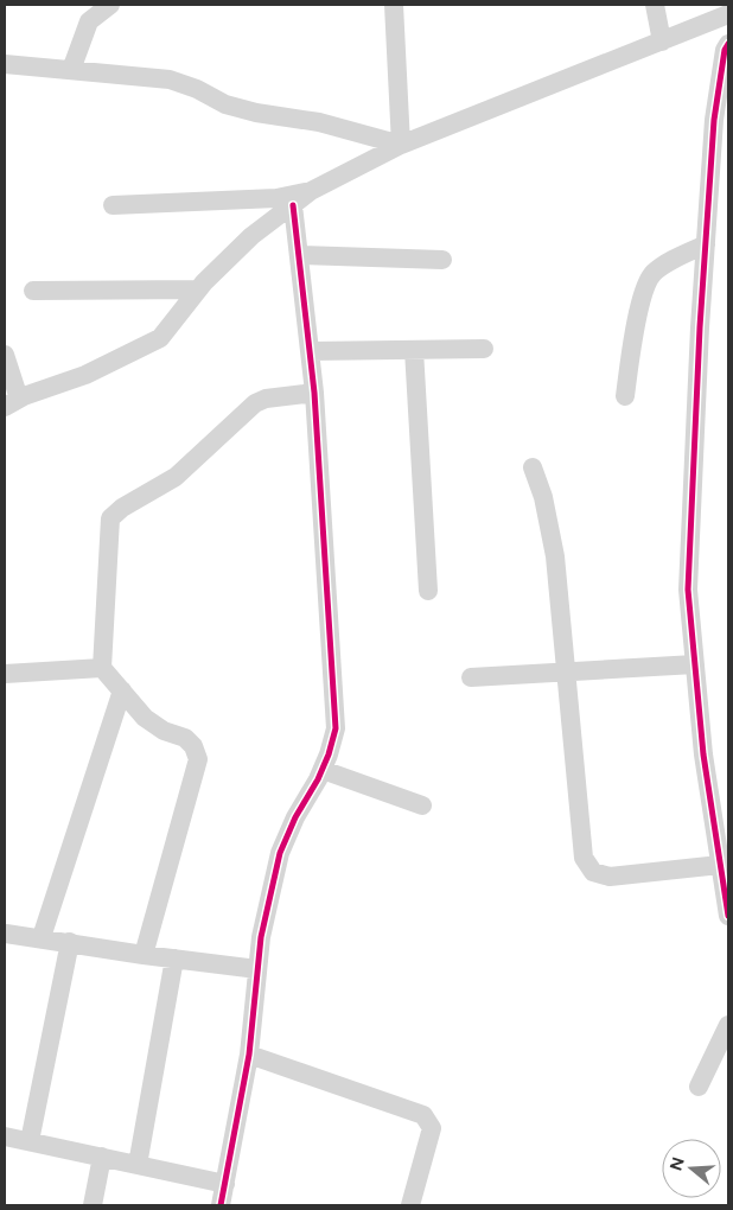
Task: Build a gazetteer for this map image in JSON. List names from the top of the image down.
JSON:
{
  "north": "left"
}
